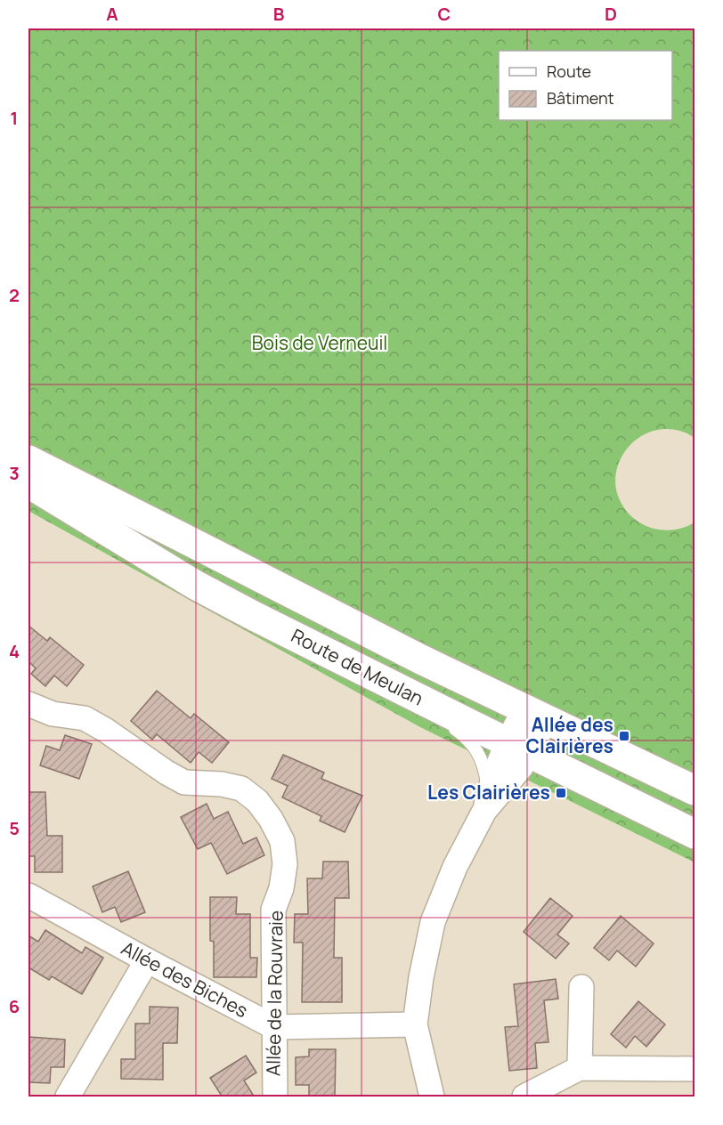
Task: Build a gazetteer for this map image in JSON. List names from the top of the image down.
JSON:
{
  "streets": {
    "main road": ["Route de Meulan"],
    "street": ["Allée des Biches", "Allée de la Rouvraie"]
  },
  "crossings": [
    ["Allée des Biches", "Allée de la Rouvraie"]
  ],
  "parks": ["Bois de Verneuil"],
  "places": {
    "transit": ["Allée des Clairières", "Les Clairières"]
  },
  "legend": ["Route", "Bâtiment"],
  "grid": {
    "columns": [
      "A",
      "B",
      "C",
      "D"
    ],
    "rows": [
      "1",
      "2",
      "3",
      "4",
      "5",
      "6"
    ]
  }
}
